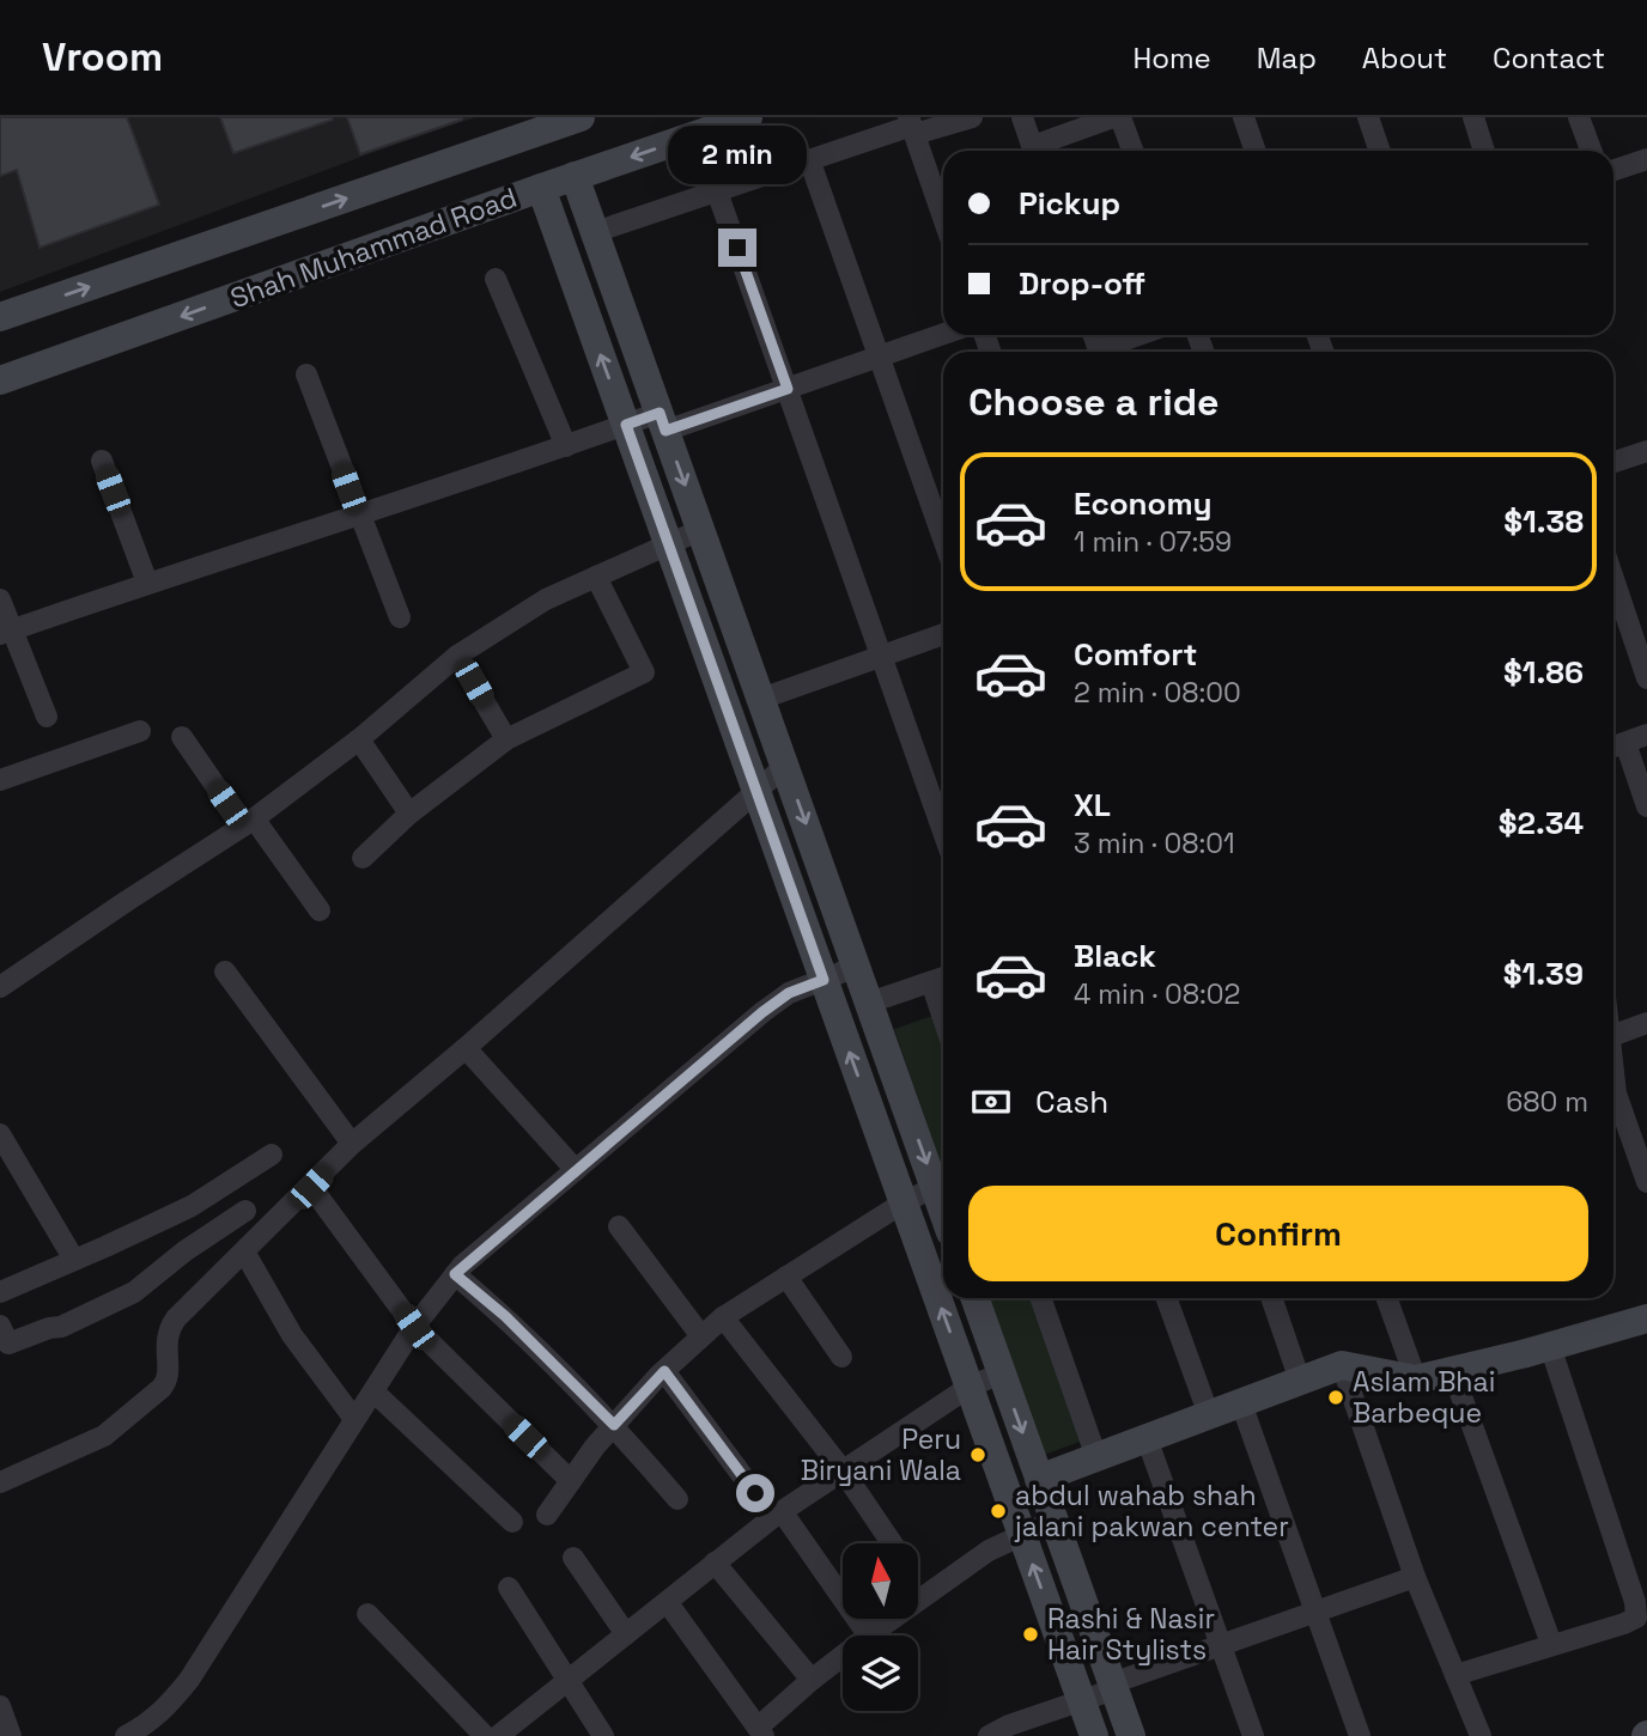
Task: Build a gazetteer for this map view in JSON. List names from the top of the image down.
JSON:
{
  "streets": {
    "street": ["Shah Muhammad Road"]
  },
  "places": [
    "Aslam Bhai Barbeque",
    "Peru Biryani Wala",
    "abdul wahab shah jalani pakwan center",
    "Rashi & Nasir Hair Stylists"
  ],
  "north": "top",
  "page": {
    "header": "Vroom",
    "nav": [
      "Home",
      "Map",
      "About",
      "Contact"
    ],
    "bubble": "2 min",
    "banner": ["Pickup", "Drop-off"],
    "heading": "Choose a ride",
    "list": [
      {
        "name": "Economy",
        "note": "1 min · 07:59",
        "value": "$1.38"
      },
      {
        "name": "Comfort",
        "note": "2 min · 08:00",
        "value": "$1.86"
      },
      {
        "name": "XL",
        "note": "3 min · 08:01",
        "value": "$2.34"
      },
      {
        "name": "Black",
        "note": "4 min · 08:02",
        "value": "$1.39"
      }
    ],
    "pay": ["Cash", "680 m"],
    "buttons": "Confirm"
  }
}
